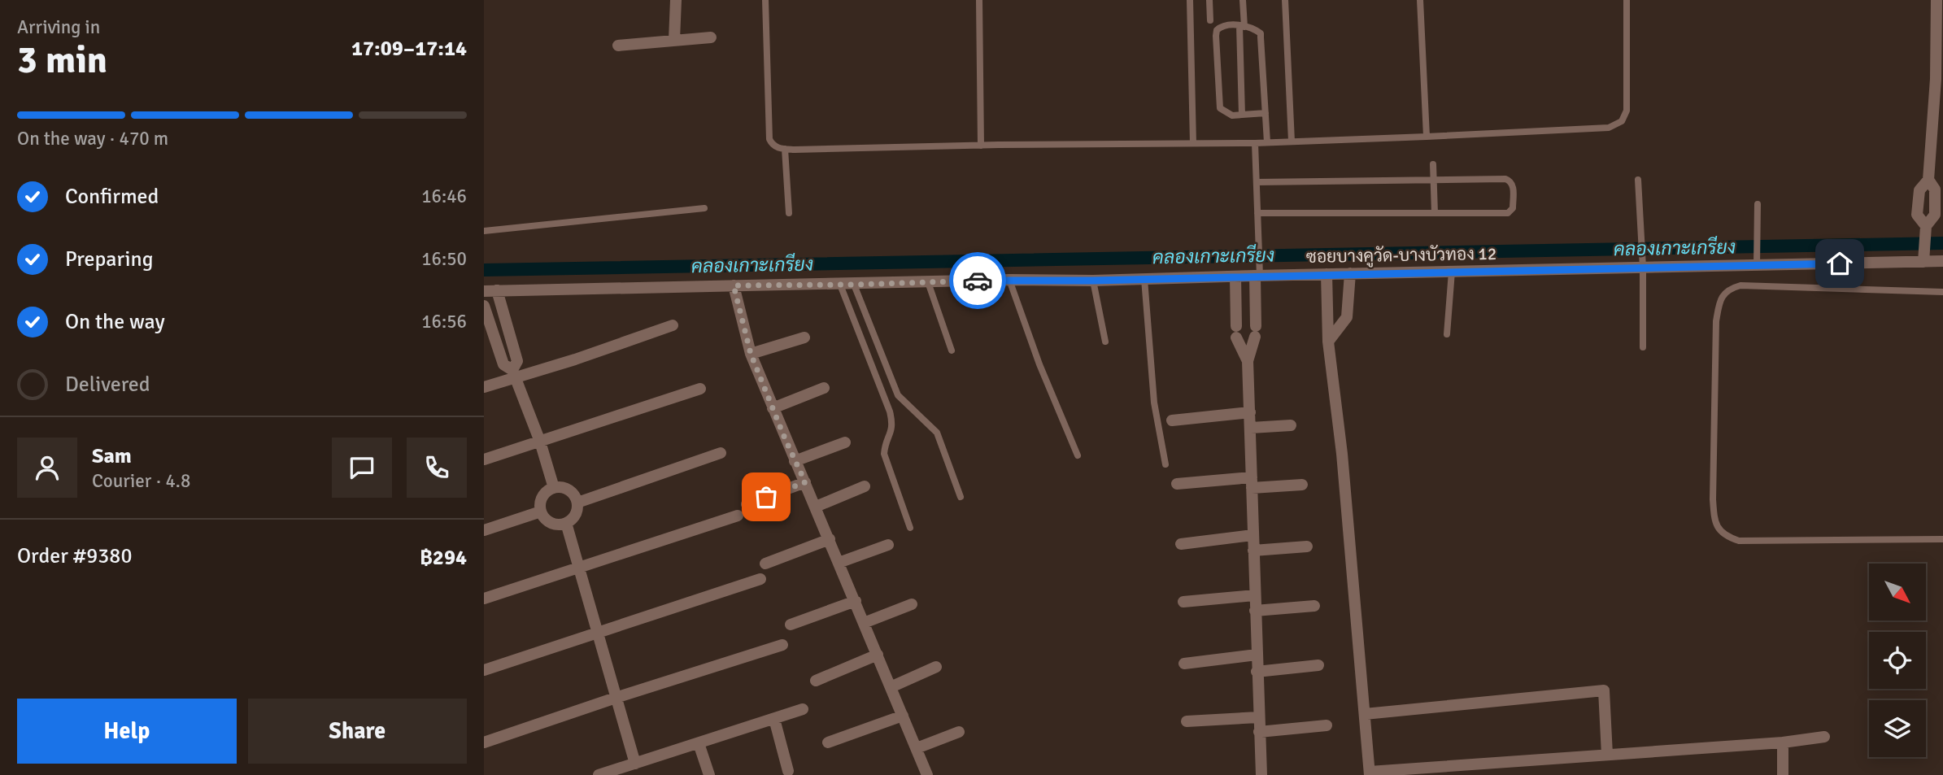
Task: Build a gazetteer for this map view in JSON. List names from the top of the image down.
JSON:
{
  "streets": {
    "street": ["ซอยบางคูวัด-บางบัวทอง 12"]
  },
  "water": ["คลองเกาะเกรียง"],
  "north": "bottom right",
  "page": {
    "heading": ["3 min", "Arriving in", "17:09–17:14"],
    "panel": [
      "Sam",
      "Courier · 4.8",
      "Order #9380",
      "฿294"
    ],
    "bar": "On the way · 470 m",
    "list": [
      ["Confirmed", "16:46"],
      ["Preparing", "16:50"],
      ["On the way", "16:56"],
      "Delivered"
    ],
    "buttons": ["Help", "Share"]
  }
}
